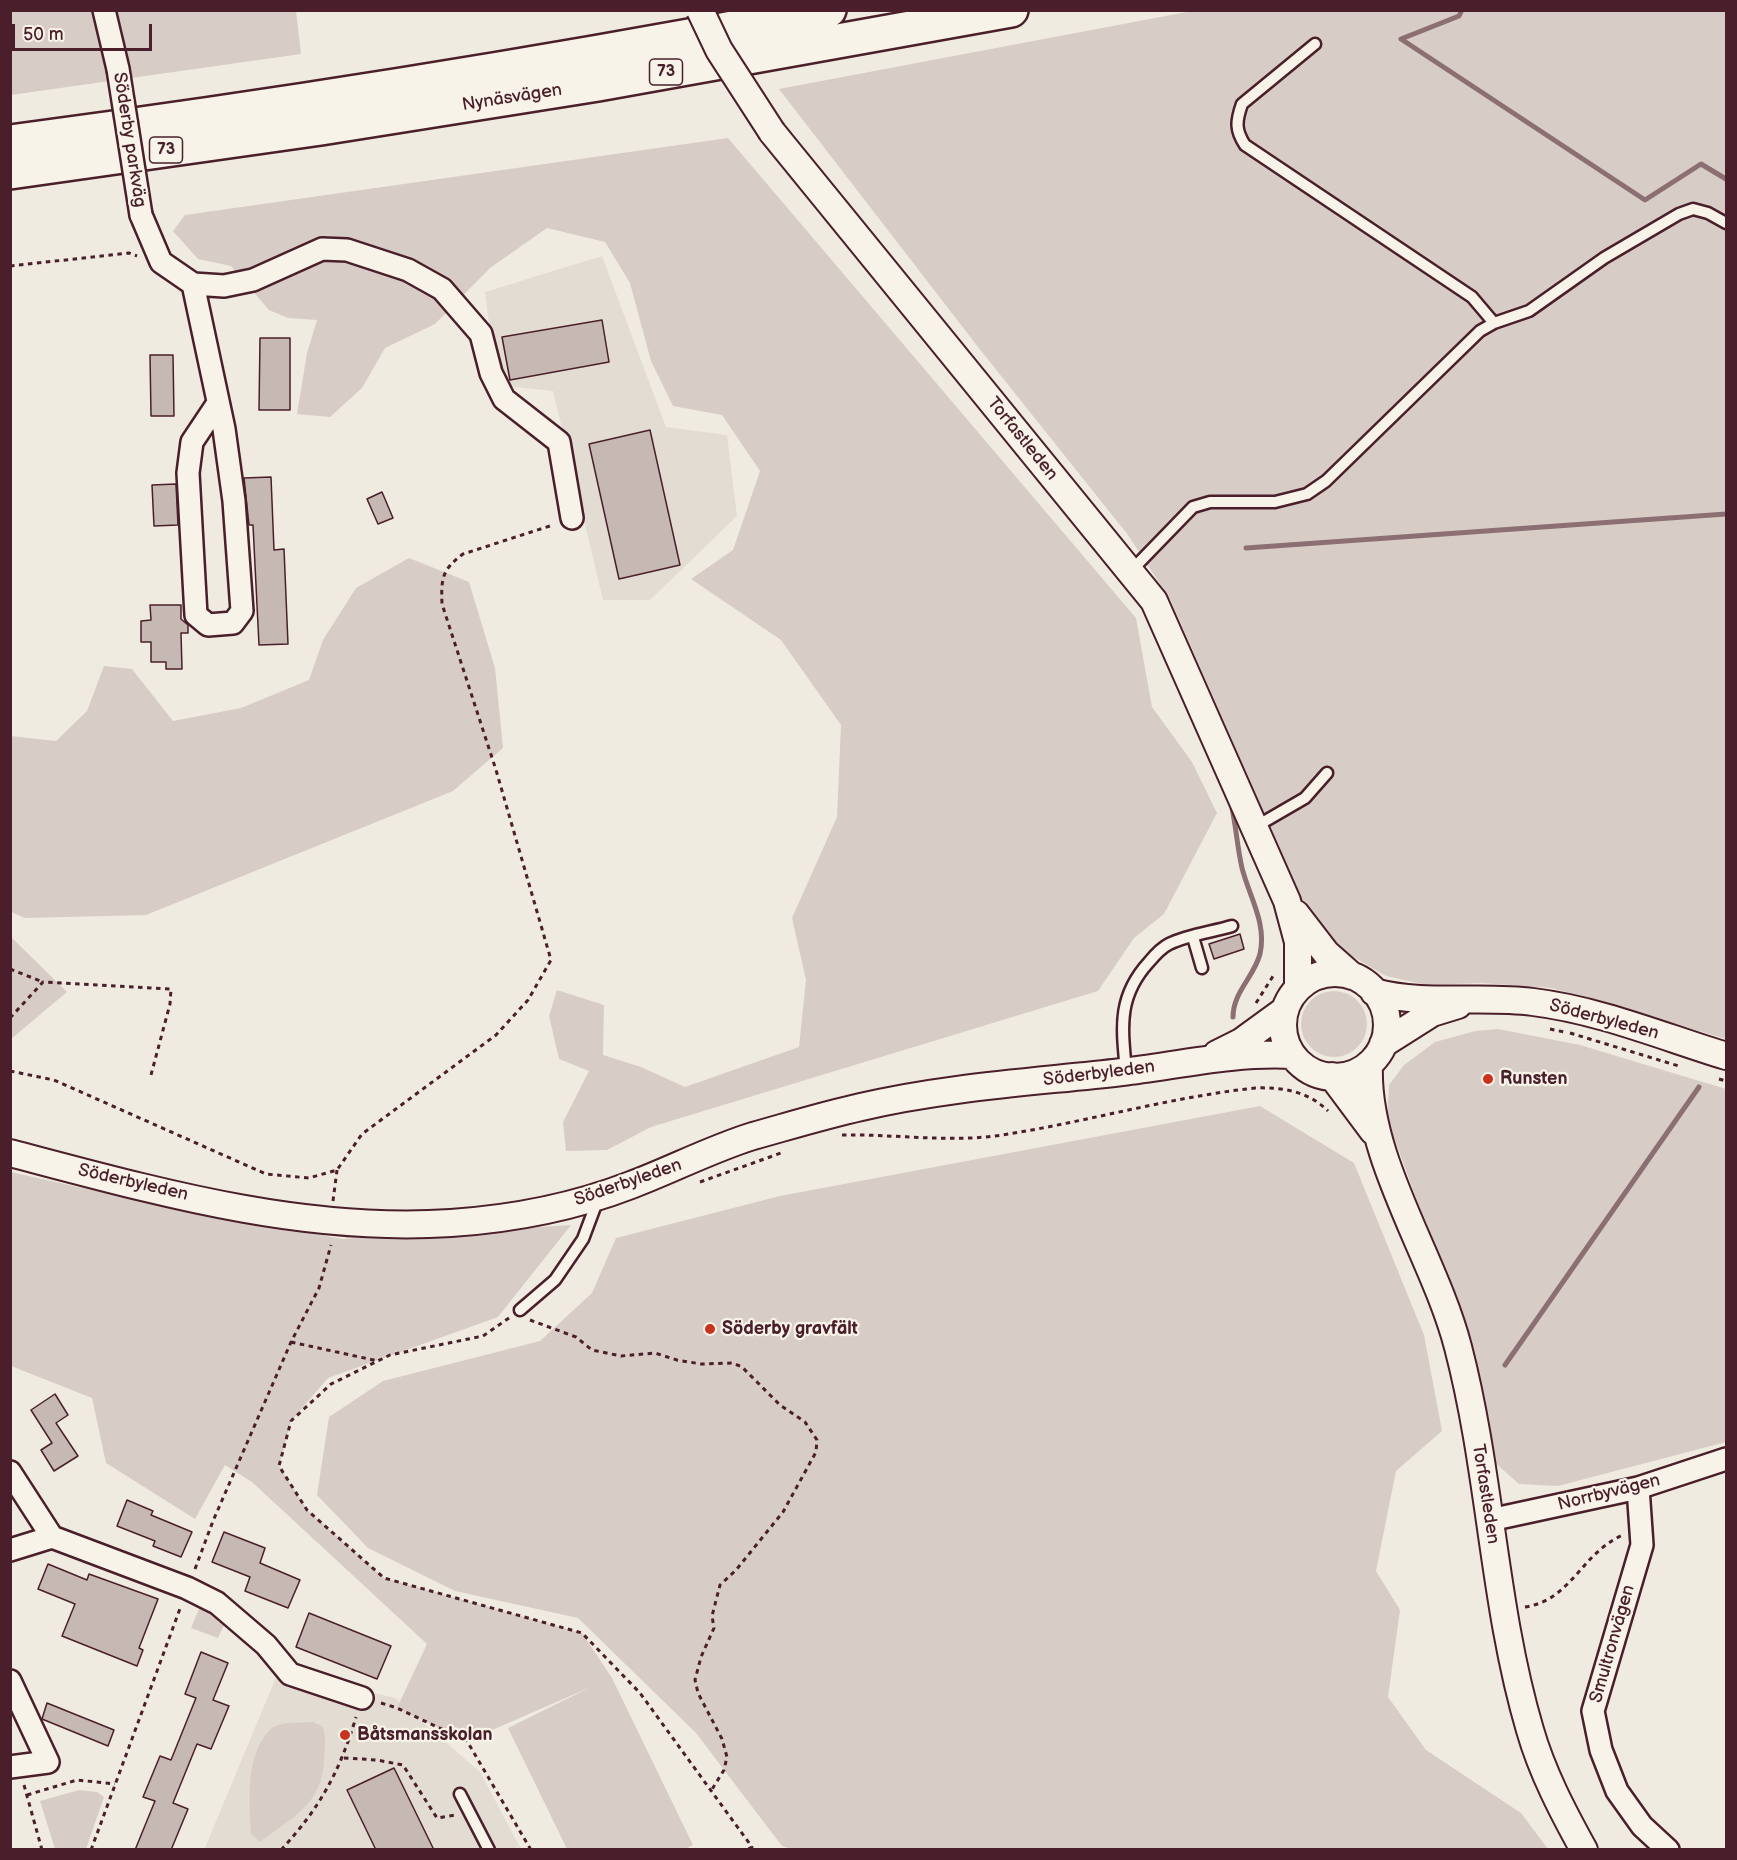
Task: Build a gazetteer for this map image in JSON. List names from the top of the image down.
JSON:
{
  "streets": {
    "highway": ["73", "Nynäsvägen"],
    "street": [
      "Söderby parkväg",
      "Torfastleden",
      "Söderbyleden",
      "Norrbyvägen",
      "Smultronvägen"
    ]
  },
  "crossings": [
    ["Torfastleden", "Söderbyleden"],
    ["Torfastleden", "Norrbyvägen"],
    ["Norrbyvägen", "Smultronvägen"]
  ],
  "places": ["Runsten", "Söderby gravfält", "Båtsmansskolan"],
  "scale_bar": "50 m"
}
